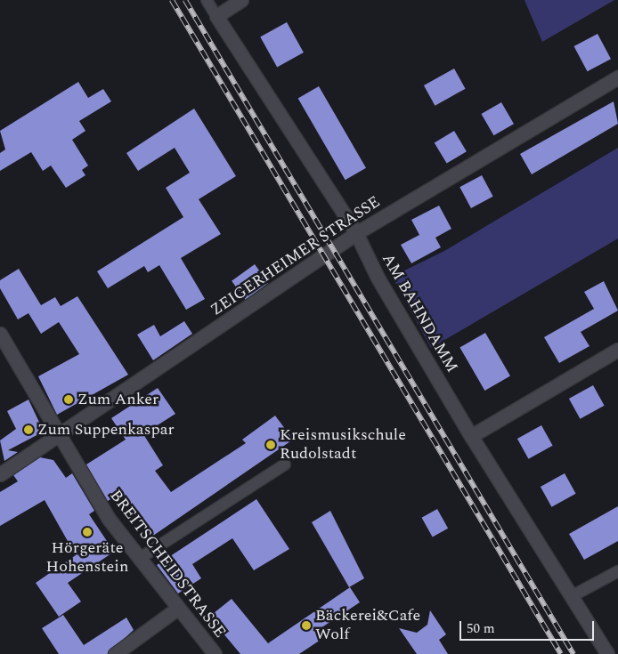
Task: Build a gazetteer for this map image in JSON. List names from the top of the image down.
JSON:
{
  "streets": {
    "street": ["ZEIGERHEIMER STRASSE", "AM BAHNDAMM", "BREITSCHEIDSTRASSE"]
  },
  "crossings": [
    ["ZEIGERHEIMER STRASSE", "AM BAHNDAMM"],
    ["ZEIGERHEIMER STRASSE", "BREITSCHEIDSTRASSE"]
  ],
  "places": [
    "Zum Anker",
    "Zum Suppenkaspar",
    "Kreismusikschule Rudolstadt",
    "Hörgeräte Hohenstein",
    "Bäckerei&Cafe Wolf"
  ],
  "scale_bar": "50 m"
}
